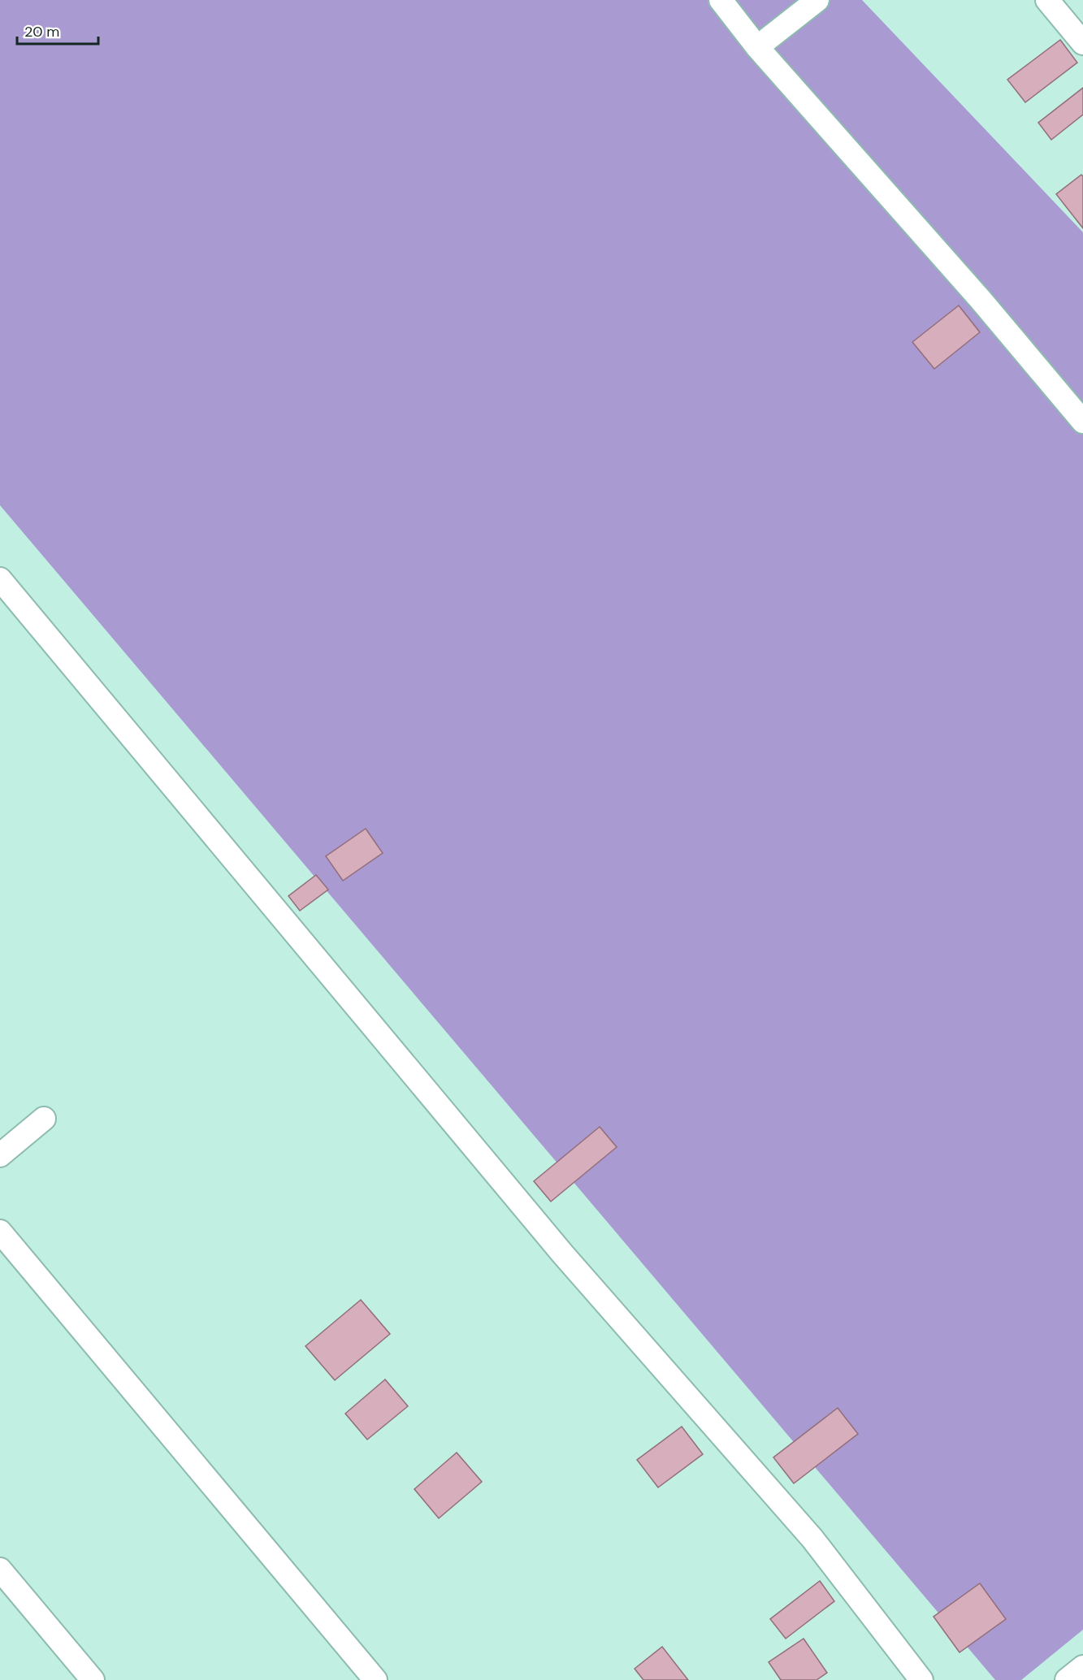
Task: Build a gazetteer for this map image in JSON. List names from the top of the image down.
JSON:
{
  "scale_bar": "20 m"
}
